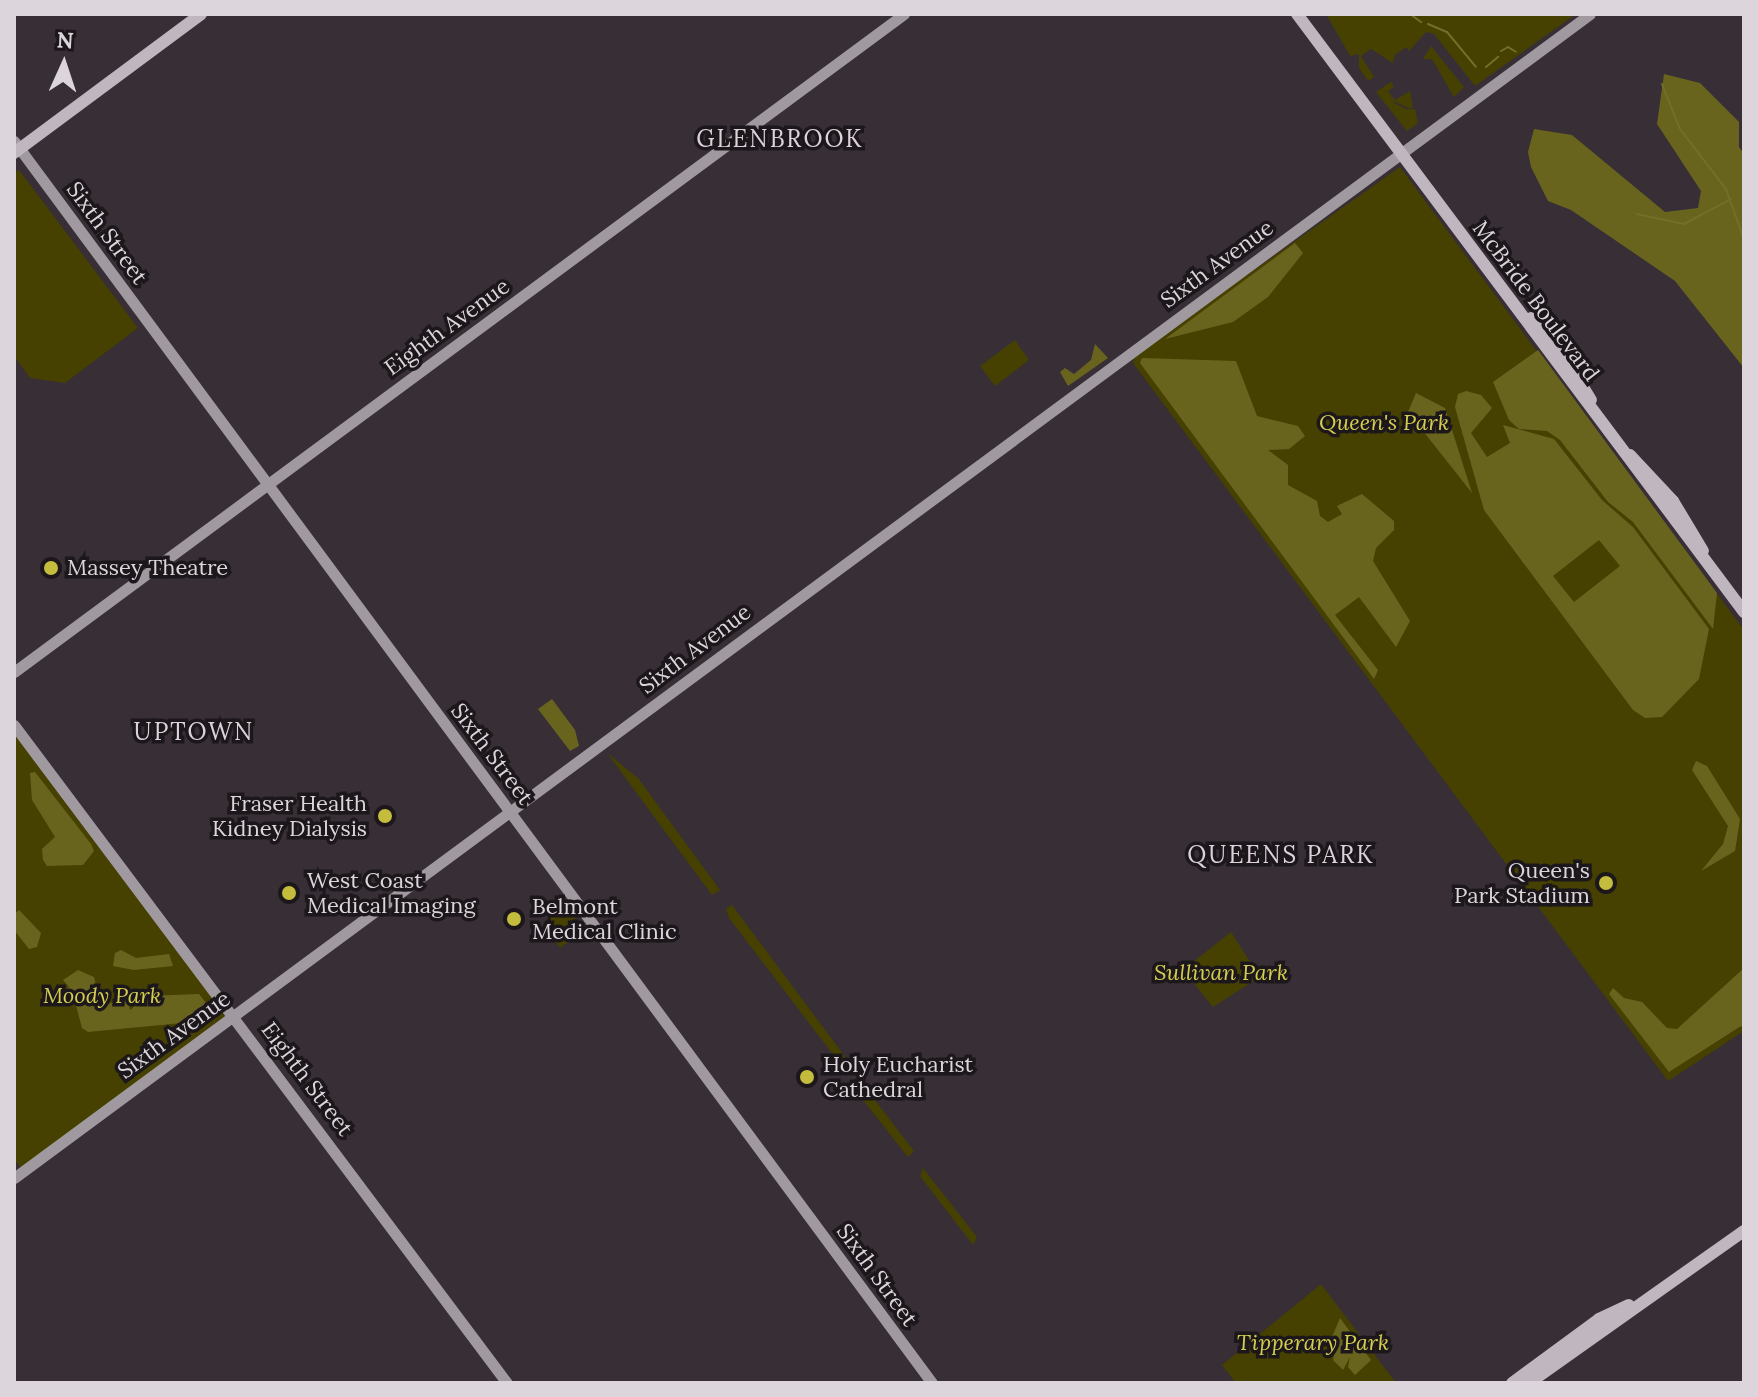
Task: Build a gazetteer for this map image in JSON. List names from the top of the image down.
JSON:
{
  "streets": {
    "main road": ["McBride Boulevard"],
    "street": [
      "Sixth Street",
      "Sixth Avenue",
      "Eighth Avenue",
      "Eighth Street"
    ]
  },
  "crossings": [
    ["Sixth Street", "Sixth Avenue"],
    ["Sixth Street", "Eighth Avenue"],
    ["Sixth Avenue", "McBride Boulevard"],
    ["Sixth Avenue", "Eighth Street"]
  ],
  "districts": ["GLENBROOK", "UPTOWN", "QUEENS PARK"],
  "parks": [
    "Queen's Park",
    "Sullivan Park",
    "Moody Park",
    "Tipperary Park"
  ],
  "places": [
    "Massey Theatre",
    "Fraser Health Kidney Dialysis",
    "Queen's Park Stadium",
    "West Coast Medical Imaging",
    "Belmont Medical Clinic",
    "Holy Eucharist Cathedral"
  ],
  "north": "top"
}
